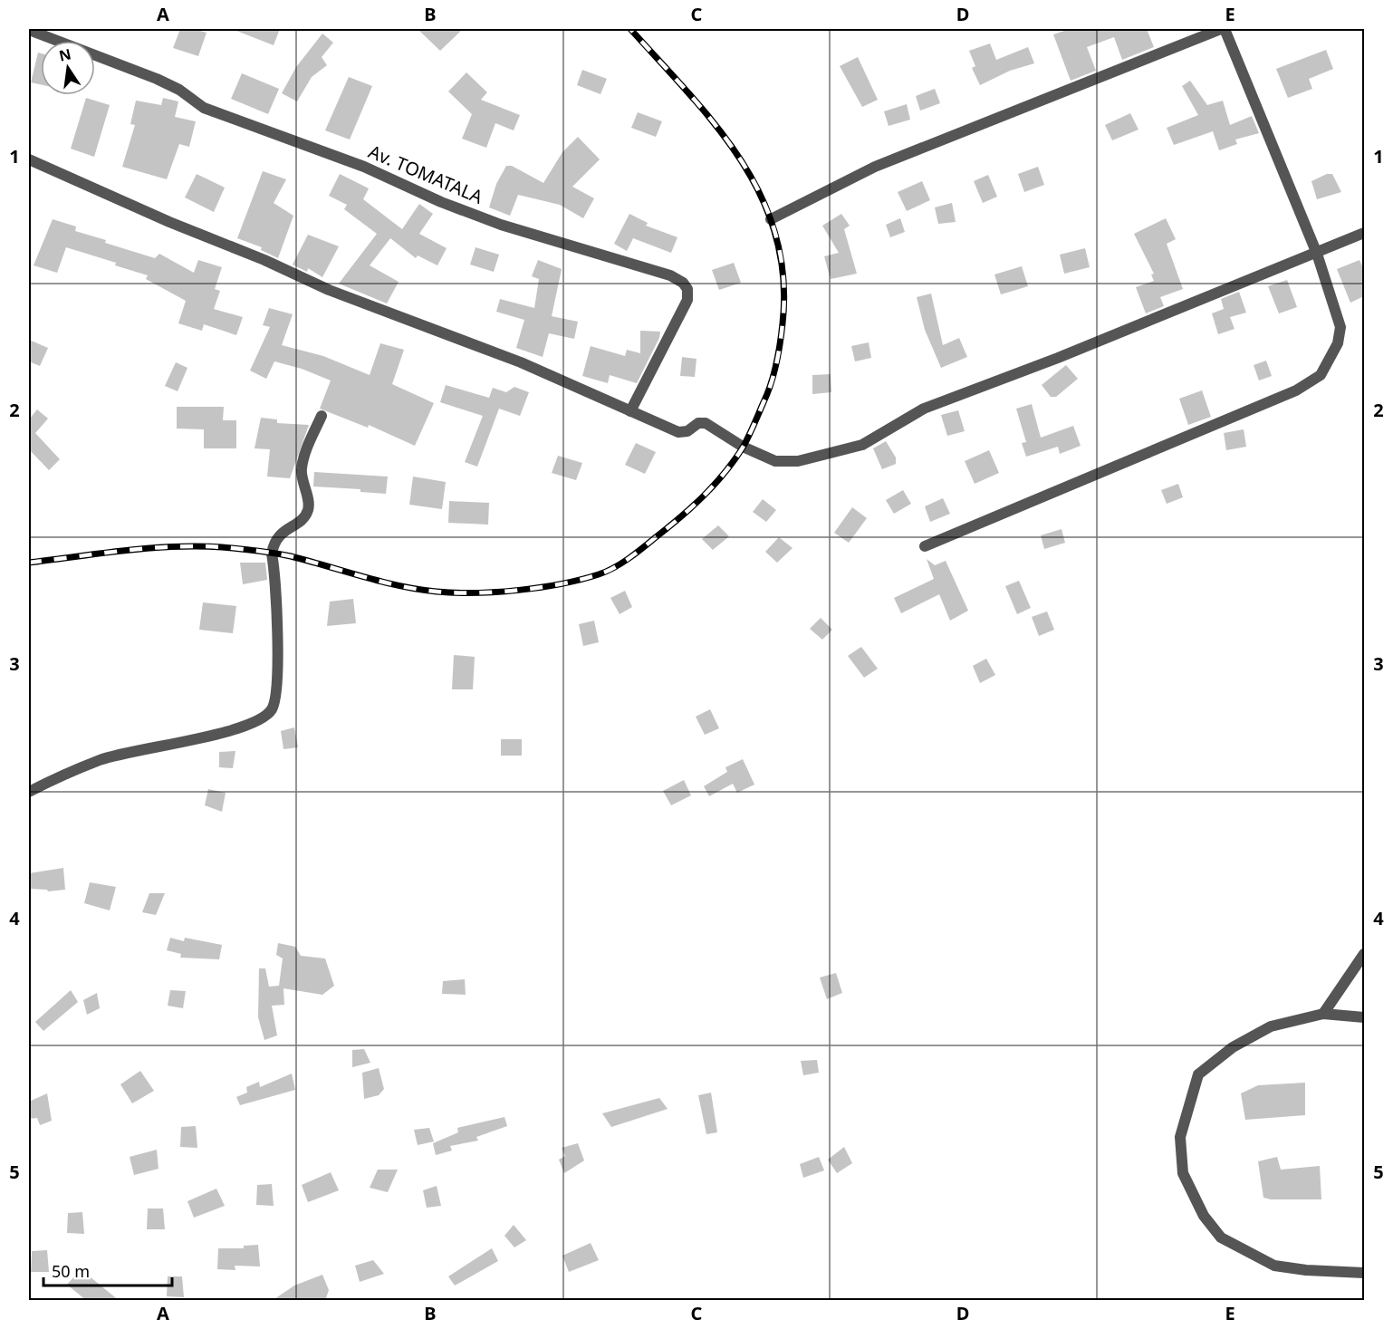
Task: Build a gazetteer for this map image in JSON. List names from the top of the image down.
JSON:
{
  "streets": {
    "street": ["Av. TOMATALA"]
  },
  "scale_bar": "50 m",
  "north": "top",
  "grid": {
    "columns": [
      "A",
      "B",
      "C",
      "D",
      "E"
    ],
    "rows": [
      "1",
      "2",
      "3",
      "4",
      "5"
    ]
  }
}
